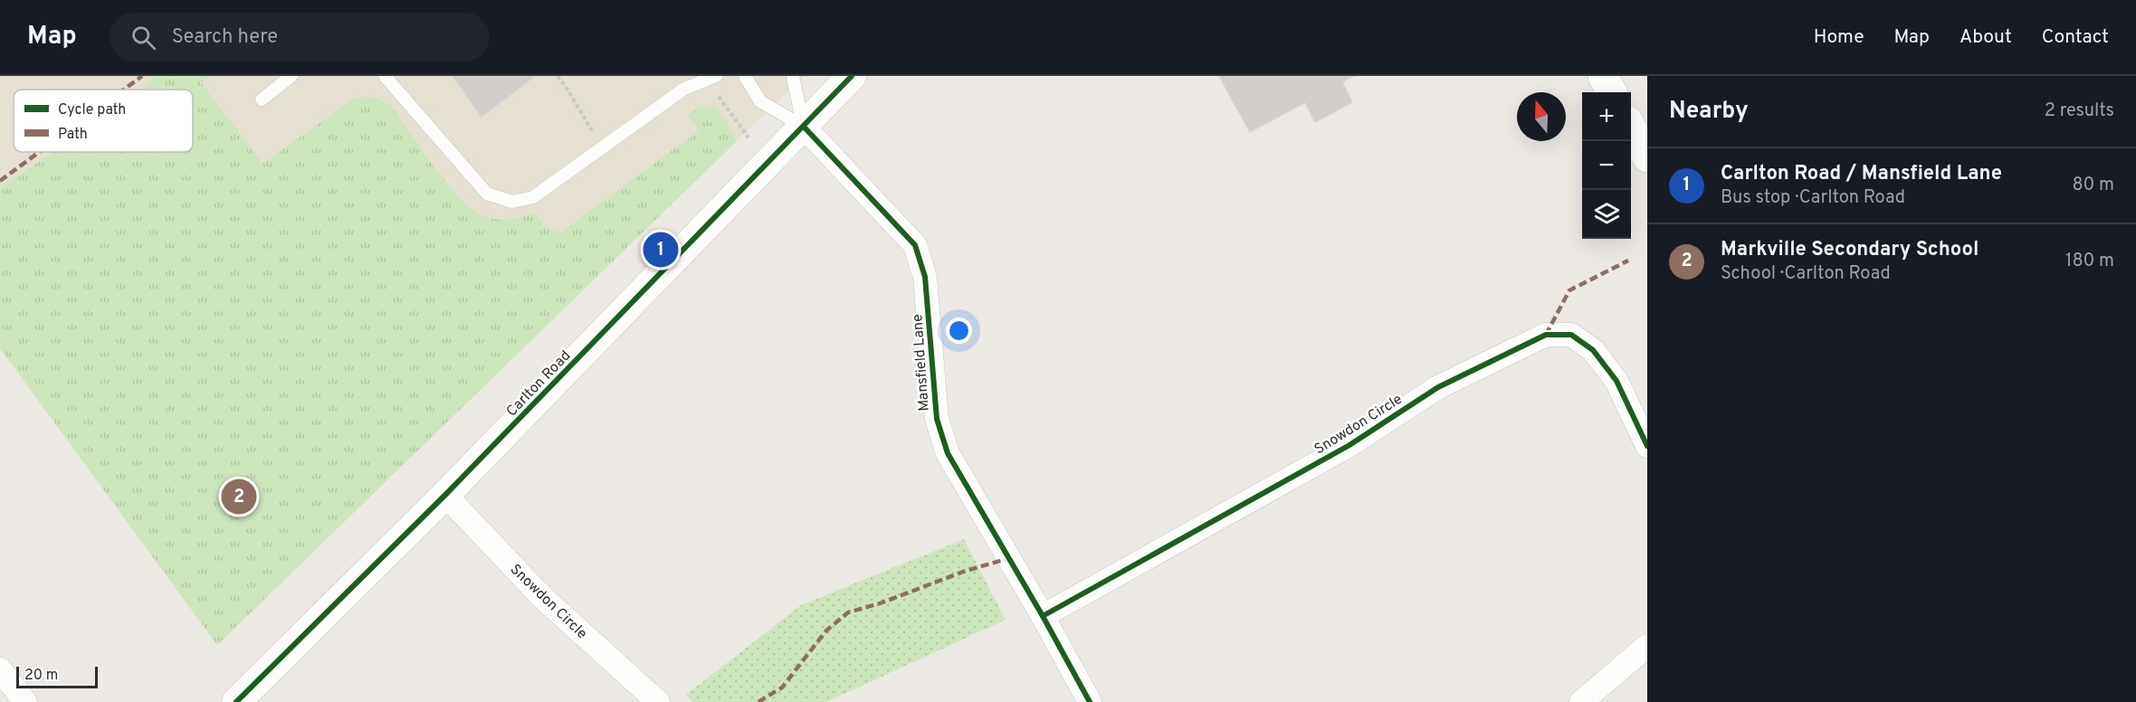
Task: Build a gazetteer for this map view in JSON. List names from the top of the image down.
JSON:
{
  "streets": {
    "street": ["Mansfield Lane", "Carlton Road", "Snowdon Circle"]
  },
  "crossings": [
    ["Mansfield Lane", "Carlton Road"],
    ["Mansfield Lane", "Snowdon Circle"],
    ["Carlton Road", "Snowdon Circle"]
  ],
  "legend": ["Cycle path", "Path"],
  "scale_bar": "20 m",
  "north": "top",
  "page": {
    "header": "Map",
    "search": "Search here",
    "nav": [
      "Home",
      "Map",
      "About",
      "Contact"
    ],
    "heading": ["Nearby", "2 results"],
    "map_buttons": ["+", "−"],
    "list": [
      {
        "mark": "1",
        "name": "Carlton Road / Mansfield Lane",
        "note": "Bus stop · Carlton Road",
        "value": "80 m"
      },
      {
        "mark": "2",
        "name": "Markville Secondary School",
        "note": "School · Carlton Road",
        "value": "180 m"
      }
    ],
    "pins": ["1", "2"],
    "scale": "20 m"
  }
}
